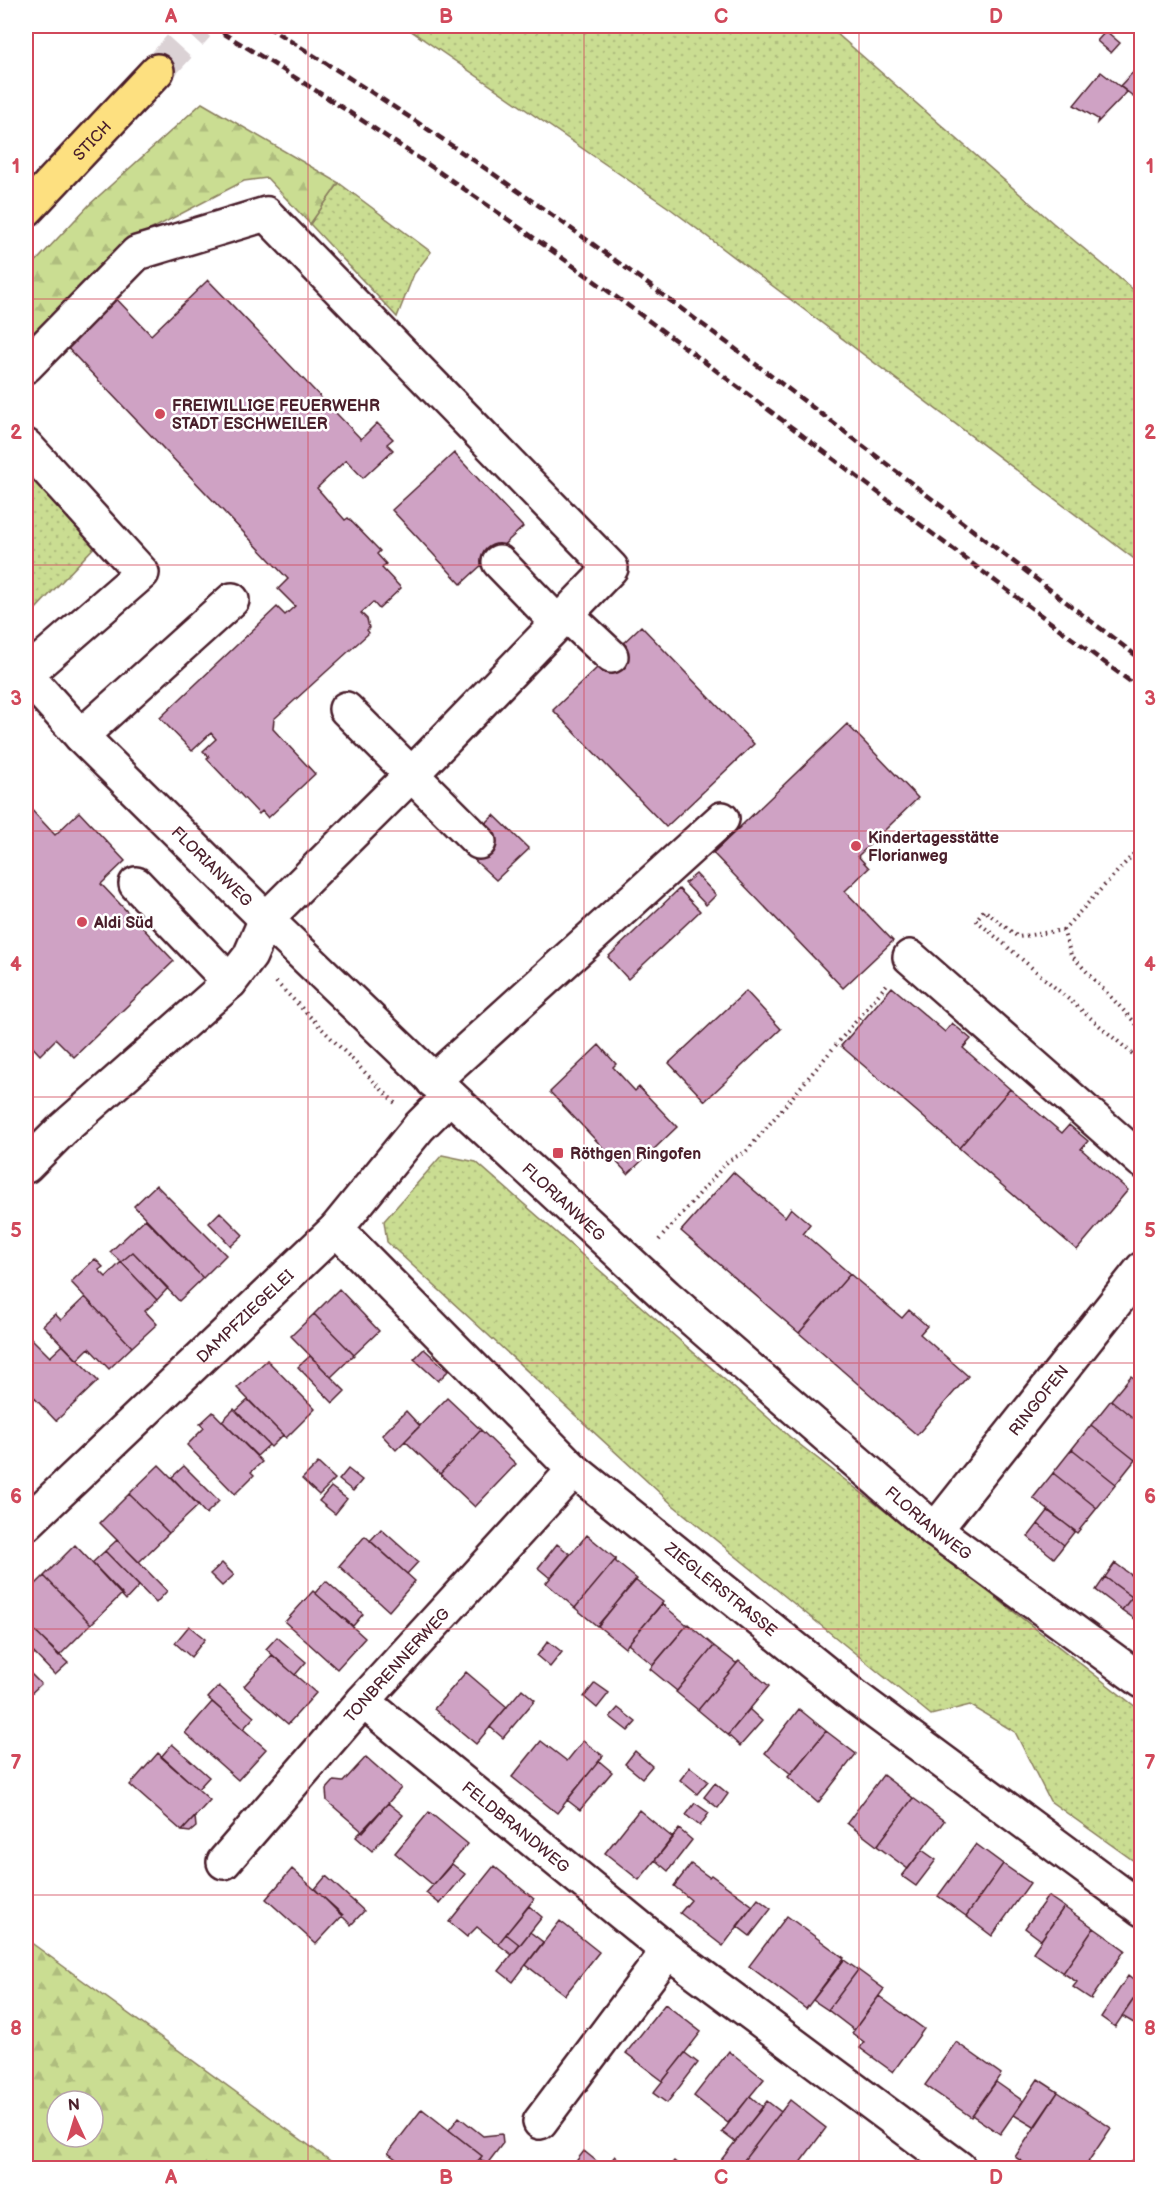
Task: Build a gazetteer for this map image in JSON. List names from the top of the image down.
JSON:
{
  "streets": {
    "main road": ["STICH"],
    "street": [
      "FLORIANWEG",
      "DAMPFZIEGELEI",
      "RINGOFEN",
      "ZIEGLERSTRASSE",
      "TONBRENNERWEG",
      "FELDBRANDWEG"
    ]
  },
  "crossings": [
    ["FLORIANWEG", "DAMPFZIEGELEI"],
    ["FLORIANWEG", "RINGOFEN"],
    ["DAMPFZIEGELEI", "ZIEGLERSTRASSE"],
    ["ZIEGLERSTRASSE", "TONBRENNERWEG"],
    ["TONBRENNERWEG", "FELDBRANDWEG"]
  ],
  "places": {
    "other": ["FREIWILLIGE FEUERWEHR STADT ESCHWEILER", "Kindertagesstätte Florianweg", "Aldi Süd"],
    "transit": ["Röthgen Ringofen"]
  },
  "north": "top",
  "grid": {
    "columns": [
      "A",
      "B",
      "C",
      "D"
    ],
    "rows": [
      "1",
      "2",
      "3",
      "4",
      "5",
      "6",
      "7",
      "8"
    ]
  }
}
